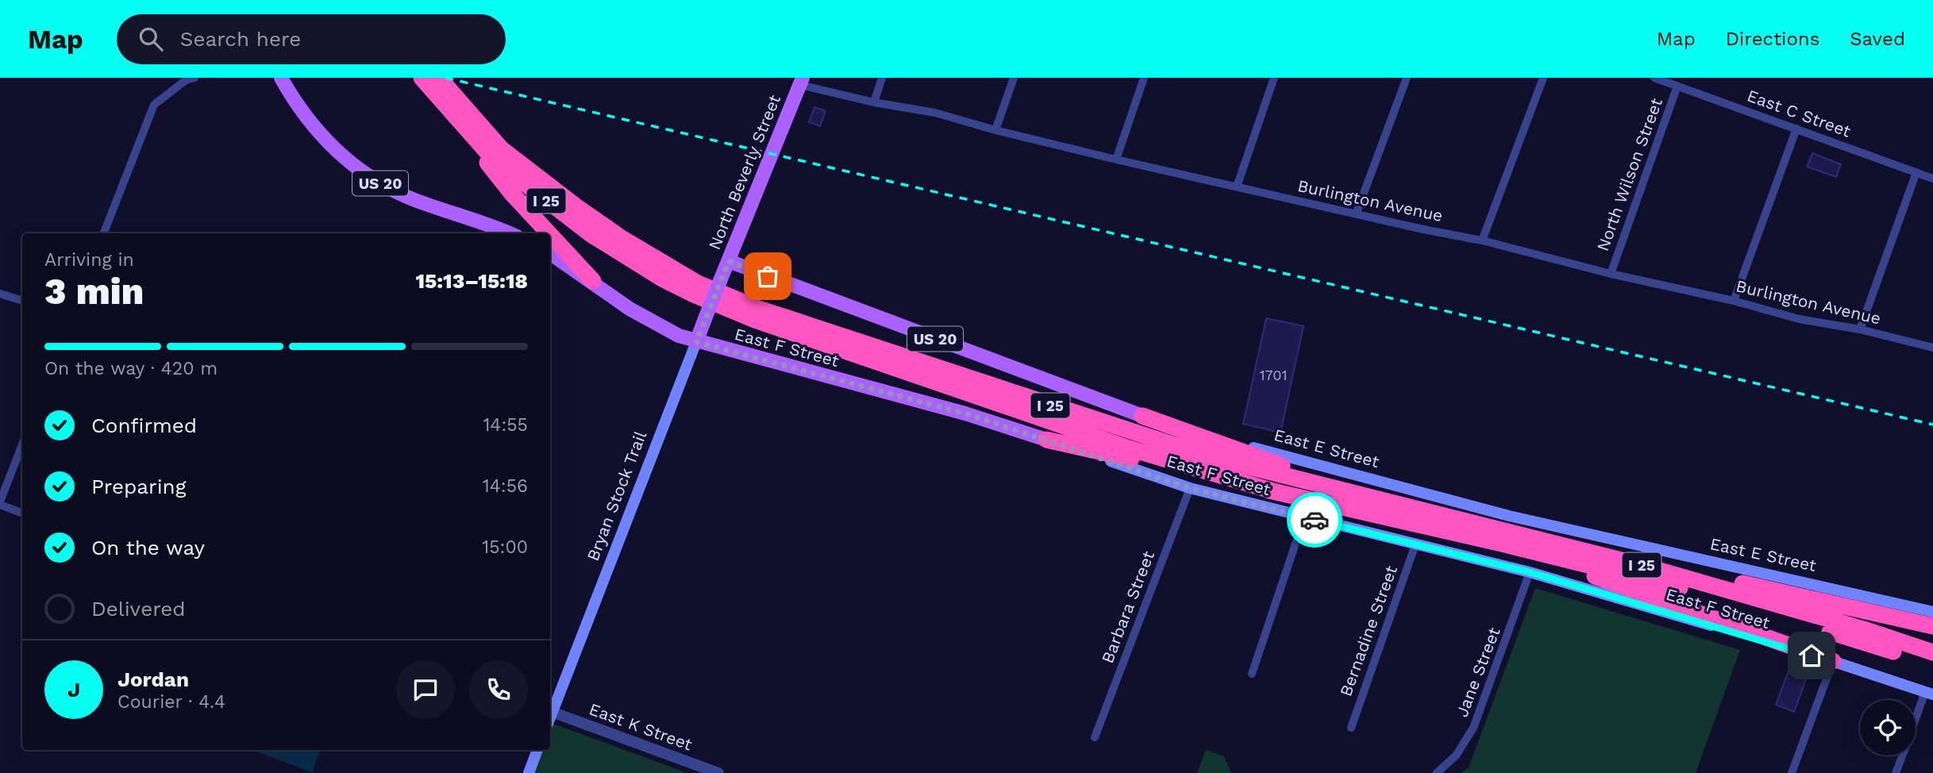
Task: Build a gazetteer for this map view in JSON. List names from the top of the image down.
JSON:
{
  "streets": {
    "highway": ["US 20", "I 25"],
    "main road": [
      "North Beverly Street",
      "East F Street",
      "East E Street",
      "Bryan Stock Trail"
    ],
    "street": [
      "East C Street",
      "North Wilson Street",
      "Burlington Avenue",
      "Barbara Street",
      "Bernadine Street",
      "Jane Street",
      "East K Street"
    ]
  },
  "crossings": [
    ["East C Street", "North Wilson Street"],
    ["North Beverly Street", "Burlington Avenue"],
    ["North Beverly Street", "East E Street"],
    ["North Beverly Street", "Bryan Stock Trail"],
    ["North Wilson Street", "Burlington Avenue"],
    ["US 20", "I 25"],
    ["US 20", "East E Street"],
    ["East F Street", "Bryan Stock Trail"],
    ["East F Street", "Barbara Street"],
    ["East F Street", "Bernadine Street"],
    ["East F Street", "Jane Street"]
  ],
  "house_numbers": ["1701"],
  "page": {
    "header": "Map",
    "search": "Search here",
    "nav": ["Map", "Directions", "Saved"],
    "heading": ["3 min", "Arriving in", "15:13–15:18"],
    "panel": ["Jordan", "Courier · 4.4"],
    "bar": "On the way · 420 m",
    "list": [
      ["Confirmed", "14:55"],
      ["Preparing", "14:56"],
      ["On the way", "15:00"],
      "Delivered"
    ],
    "round": "J"
  }
}
